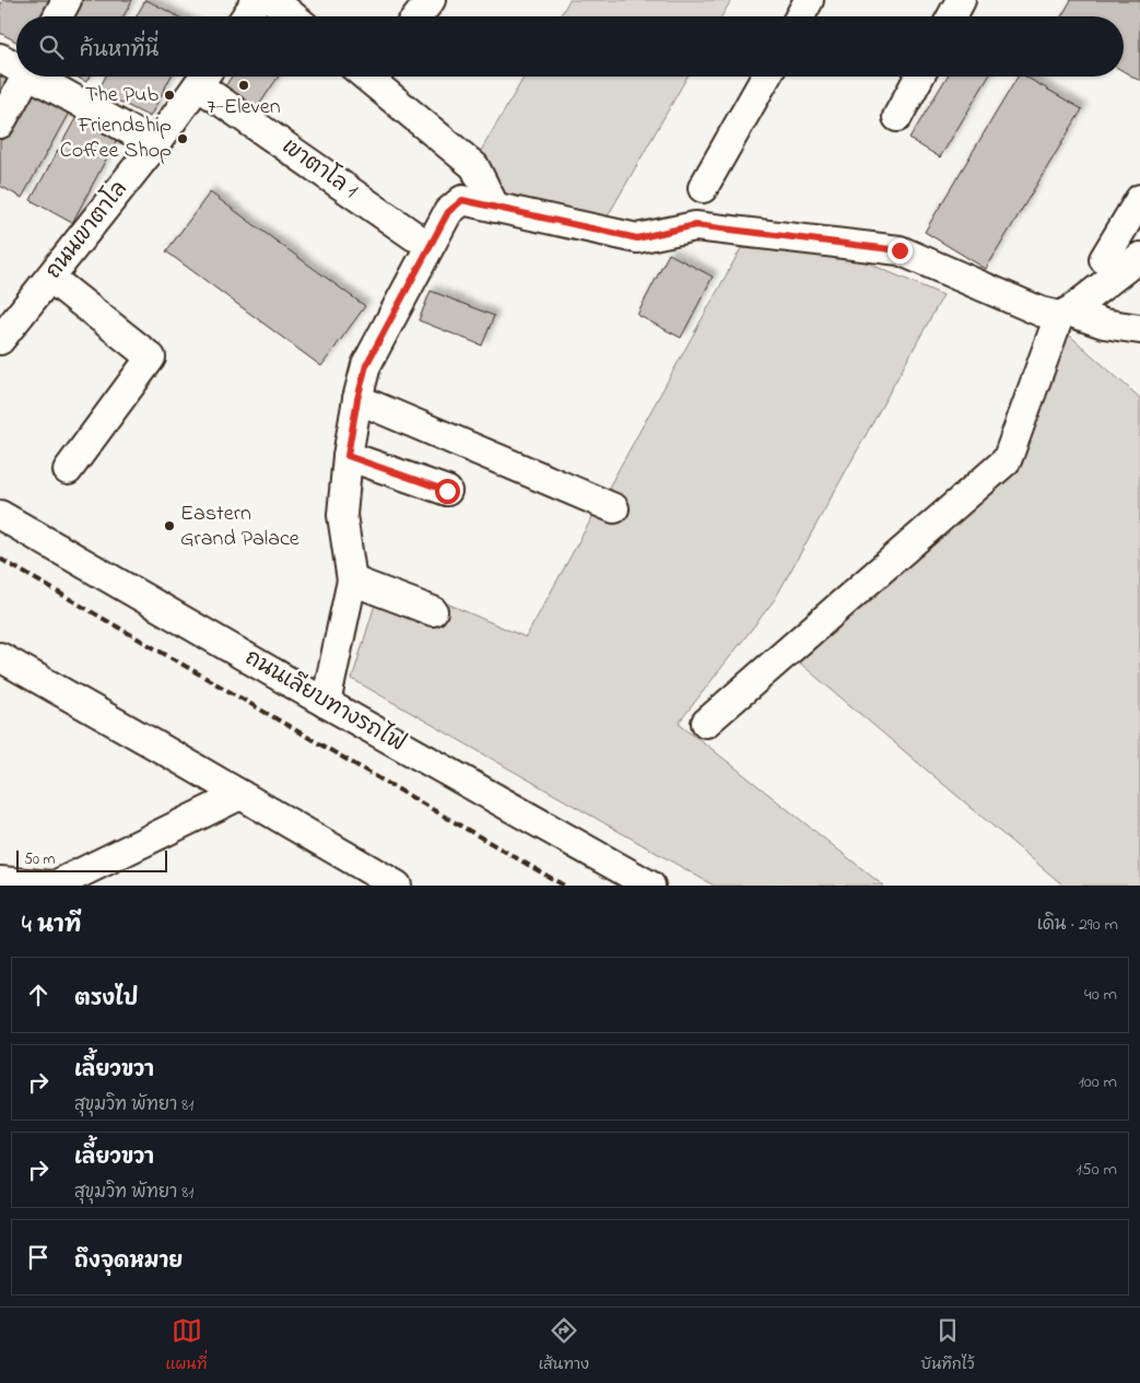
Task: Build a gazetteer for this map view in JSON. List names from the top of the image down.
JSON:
{
  "streets": {
    "street": ["เขาตาโล 1", "ถนนเขาตาโล", "ถนนเลียบทางรถไฟ"]
  },
  "crossings": [
    ["เขาตาโล 1", "ถนนเขาตาโล"]
  ],
  "places": [
    "7-Eleven",
    "The Pub",
    "Friendship Coffee Shop",
    "Eastern Grand Palace"
  ],
  "scale_bar": "50 m",
  "page": {
    "search": "ค้นหาที่นี่",
    "scale": "50 m",
    "heading": ["4 นาที", "เดิน · 290 m"],
    "list": [
      ["ตรงไป", "40 m"],
      ["เลี้ยวขวา", "สุขุมวิท พัทยา 81", "100 m"],
      ["เลี้ยวขวา", "สุขุมวิท พัทยา 81", "150 m"],
      "ถึงจุดหมาย"
    ],
    "nav": ["แผนที่", "เส้นทาง", "บันทึกไว้"]
  }
}
